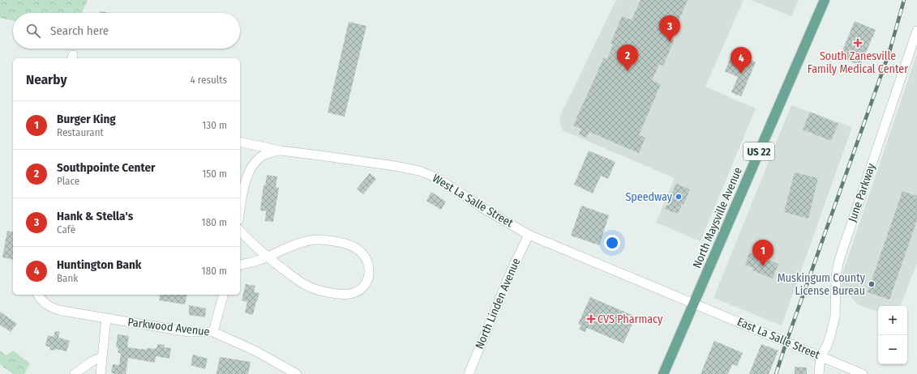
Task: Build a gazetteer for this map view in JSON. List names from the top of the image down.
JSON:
{
  "streets": {
    "main road": ["US 22", "North Maysville Avenue"],
    "street": [
      "June Parkway",
      "West La Salle Street",
      "North Linden Avenue",
      "Parkwood Avenue",
      "East La Salle Street"
    ]
  },
  "crossings": [
    ["June Parkway", "East La Salle Street"],
    ["West La Salle Street", "North Maysville Avenue"],
    ["West La Salle Street", "North Linden Avenue"],
    ["West La Salle Street", "East La Salle Street"],
    ["North Maysville Avenue", "East La Salle Street"]
  ],
  "places": {
    "health": ["South Zanesville Family Medical Center", "CVS Pharmacy"],
    "other": ["Speedway", "Muskingum County License Bureau"]
  },
  "page": {
    "search": "Search here",
    "pins": [
      "3",
      "2",
      "4",
      "1"
    ],
    "heading": ["Nearby", "4 results"],
    "list": [
      {
        "mark": "1",
        "name": "Burger King",
        "note": "Restaurant",
        "value": "130 m"
      },
      {
        "mark": "2",
        "name": "Southpointe Center",
        "note": "Place",
        "value": "150 m"
      },
      {
        "mark": "3",
        "name": "Hank & Stella's",
        "note": "Café",
        "value": "180 m"
      },
      {
        "mark": "4",
        "name": "Huntington Bank",
        "note": "Bank",
        "value": "180 m"
      }
    ],
    "map_buttons": ["+", "−"]
  }
}
